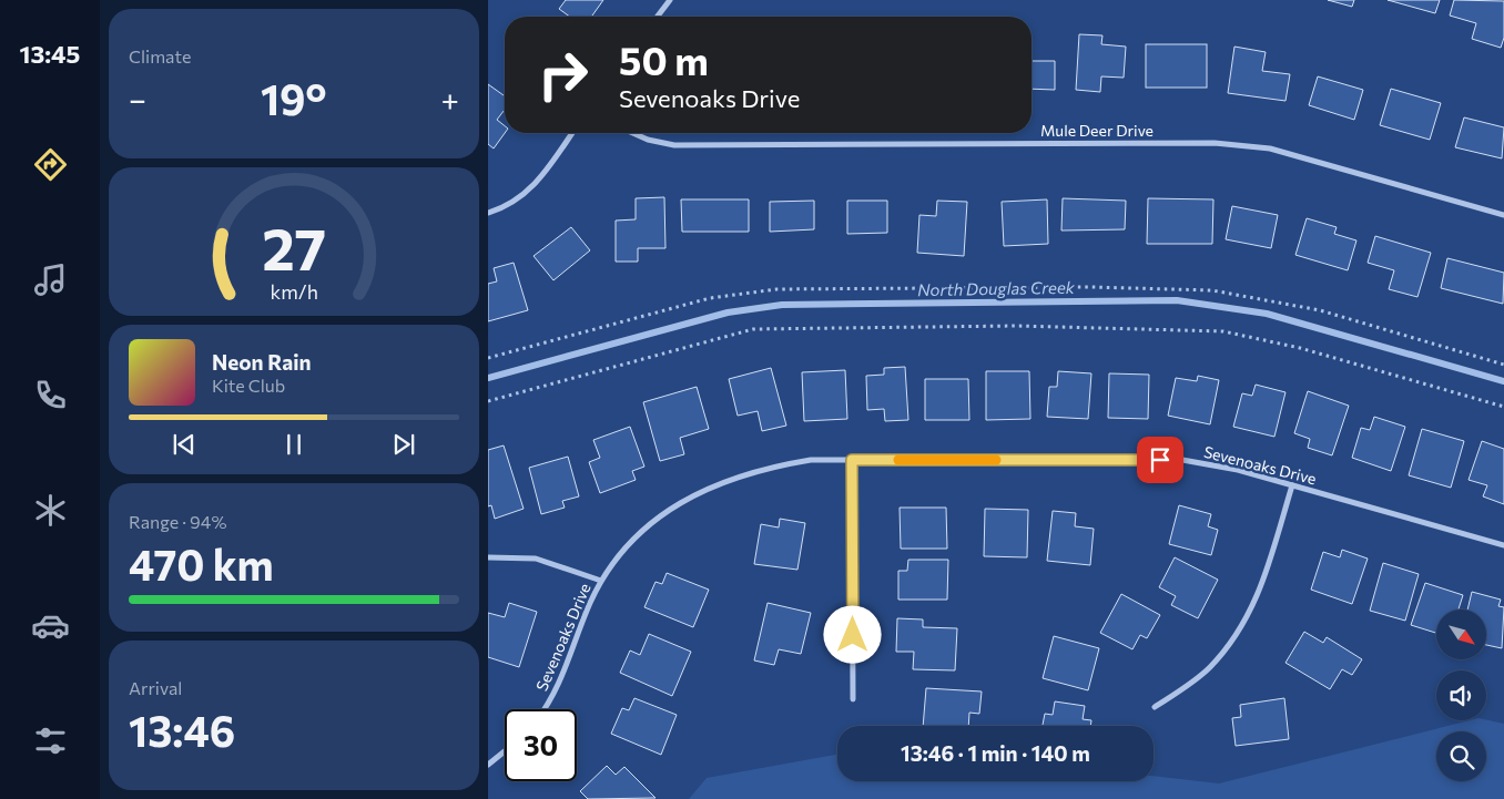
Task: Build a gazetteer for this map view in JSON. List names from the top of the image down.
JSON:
{
  "streets": {
    "street": ["Mule Deer Drive", "Sevenoaks Drive"]
  },
  "water": ["North Douglas Creek"],
  "north": "bottom right",
  "page": {
    "tabs": "13:45",
    "tile": [
      "Climate",
      ["Range · 94%", "470 km"],
      ["Arrival", "13:46"]
    ],
    "turn": ["50 m", "Sevenoaks Drive"],
    "heat": ["−", "19°", "+"],
    "song": ["Neon Rain", "Kite Club"],
    "limit": "30",
    "trip": "13:46 · 1 min · 140 m",
    "gauge": ["27", "km/h"]
  }
}
